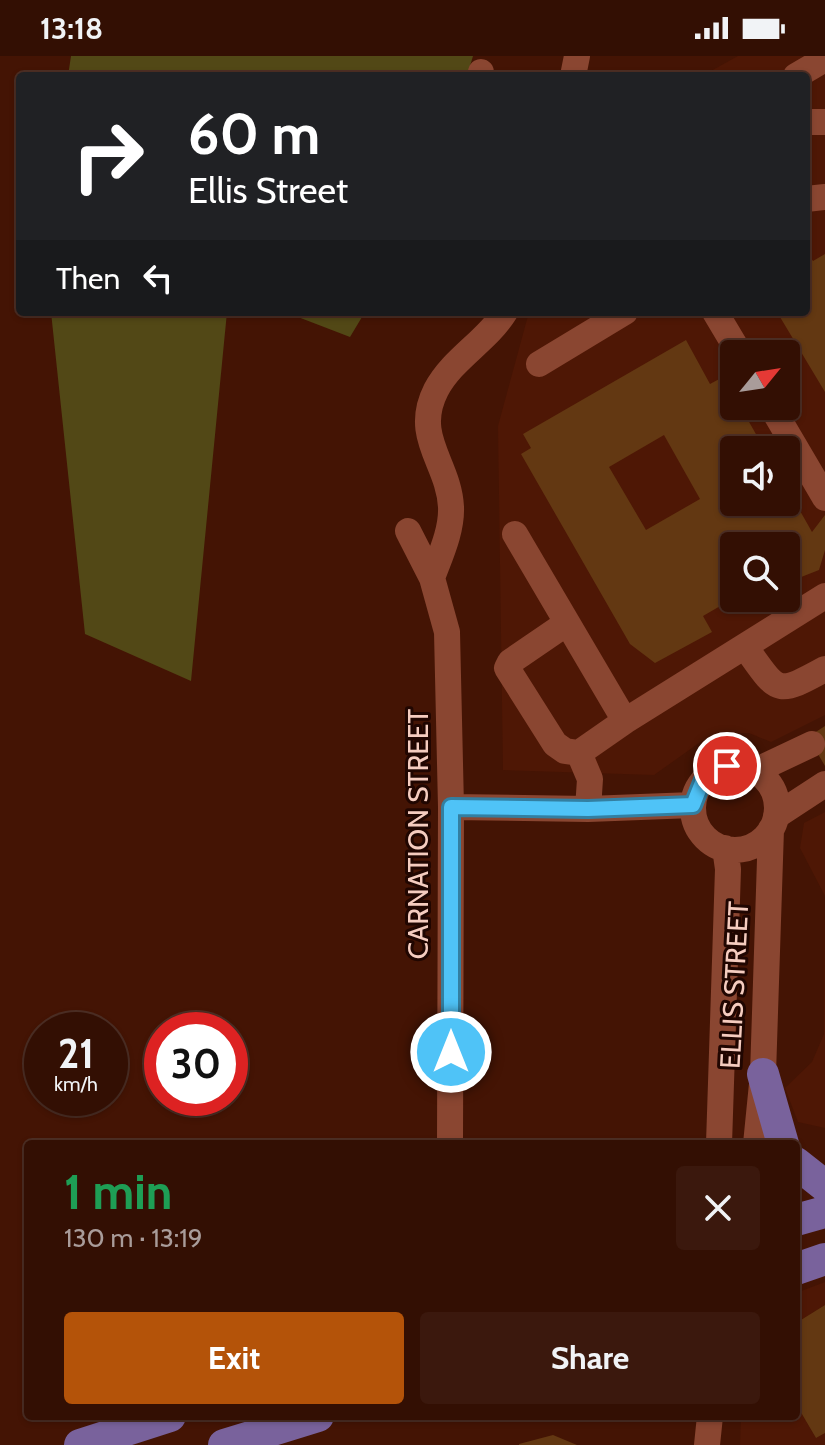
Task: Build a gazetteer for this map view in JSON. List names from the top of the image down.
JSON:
{
  "streets": {
    "street": ["CARNATION STREET", "ELLIS STREET"]
  },
  "north": "top right",
  "page": {
    "status": "13:18",
    "turn": ["60 m", "Ellis Street"],
    "then": "Then",
    "speed": "21 km/h",
    "limit": "30",
    "heading": ["1 min", "130 m · 13:19"],
    "buttons": ["Exit", "Share"]
  }
}
